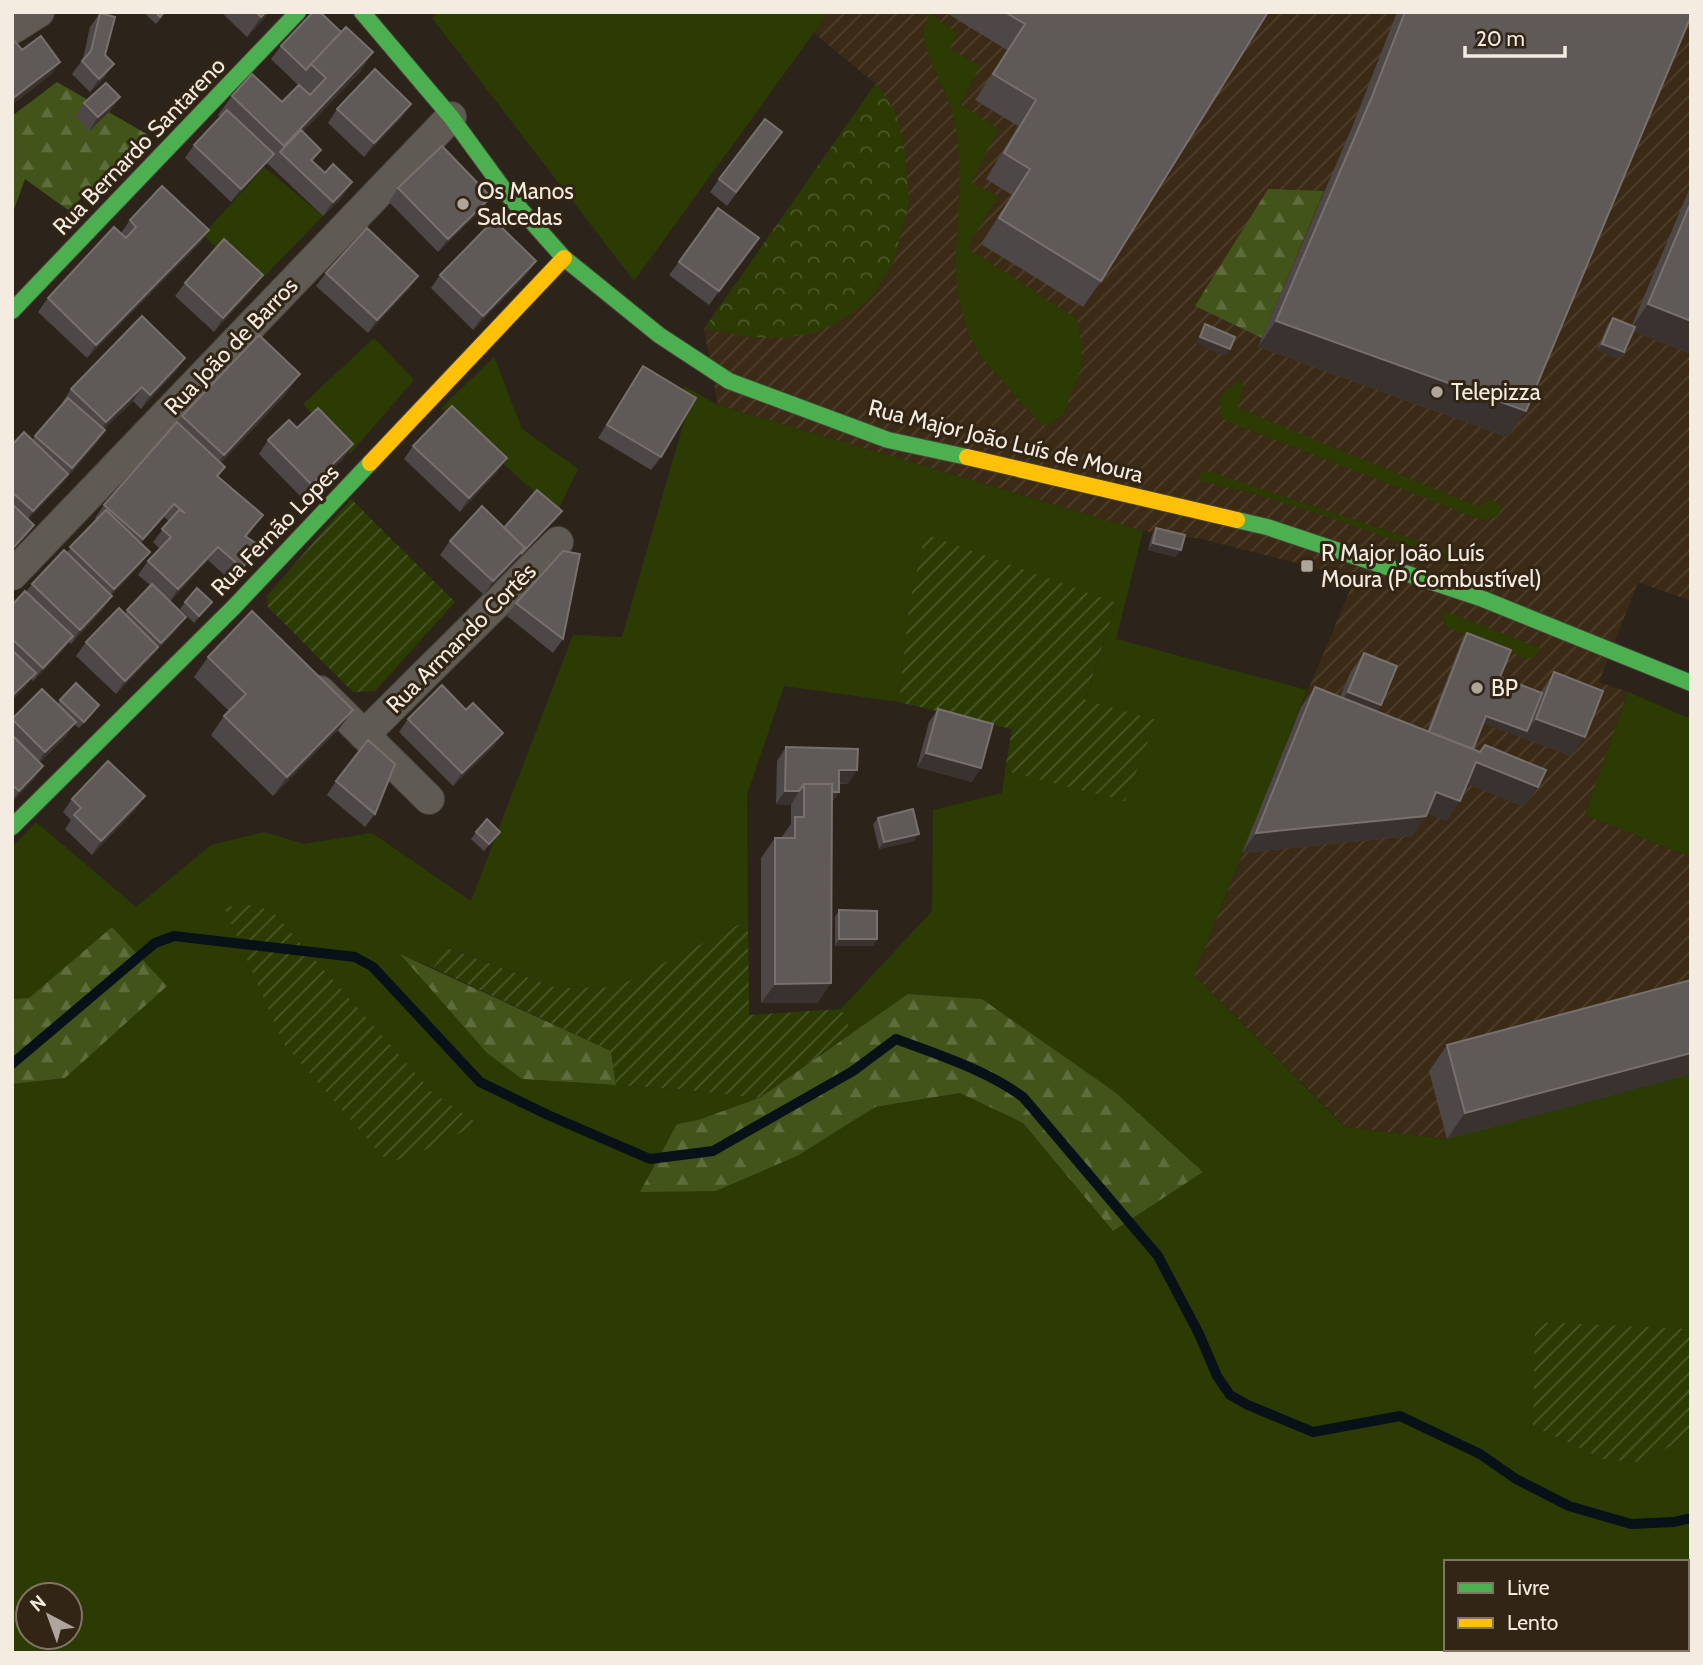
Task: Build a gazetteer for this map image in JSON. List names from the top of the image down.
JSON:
{
  "streets": {
    "street": [
      "Rua Bernardo Santareno",
      "Rua João de Barros",
      "Rua Major João Luís de Moura",
      "Rua Fernão Lopes",
      "Rua Armando Cortês"
    ]
  },
  "crossings": [
    ["Rua João de Barros", "Rua Major João Luís de Moura"],
    ["Rua Major João Luís de Moura", "Rua Fernão Lopes"]
  ],
  "places": {
    "other": ["Os Manos Salcedas", "Telepizza", "BP"],
    "transit": ["R Major João Luís Moura (P Combustível)"]
  },
  "legend": ["Livre", "Lento"],
  "scale_bar": "20 m",
  "north": "top left"
}
